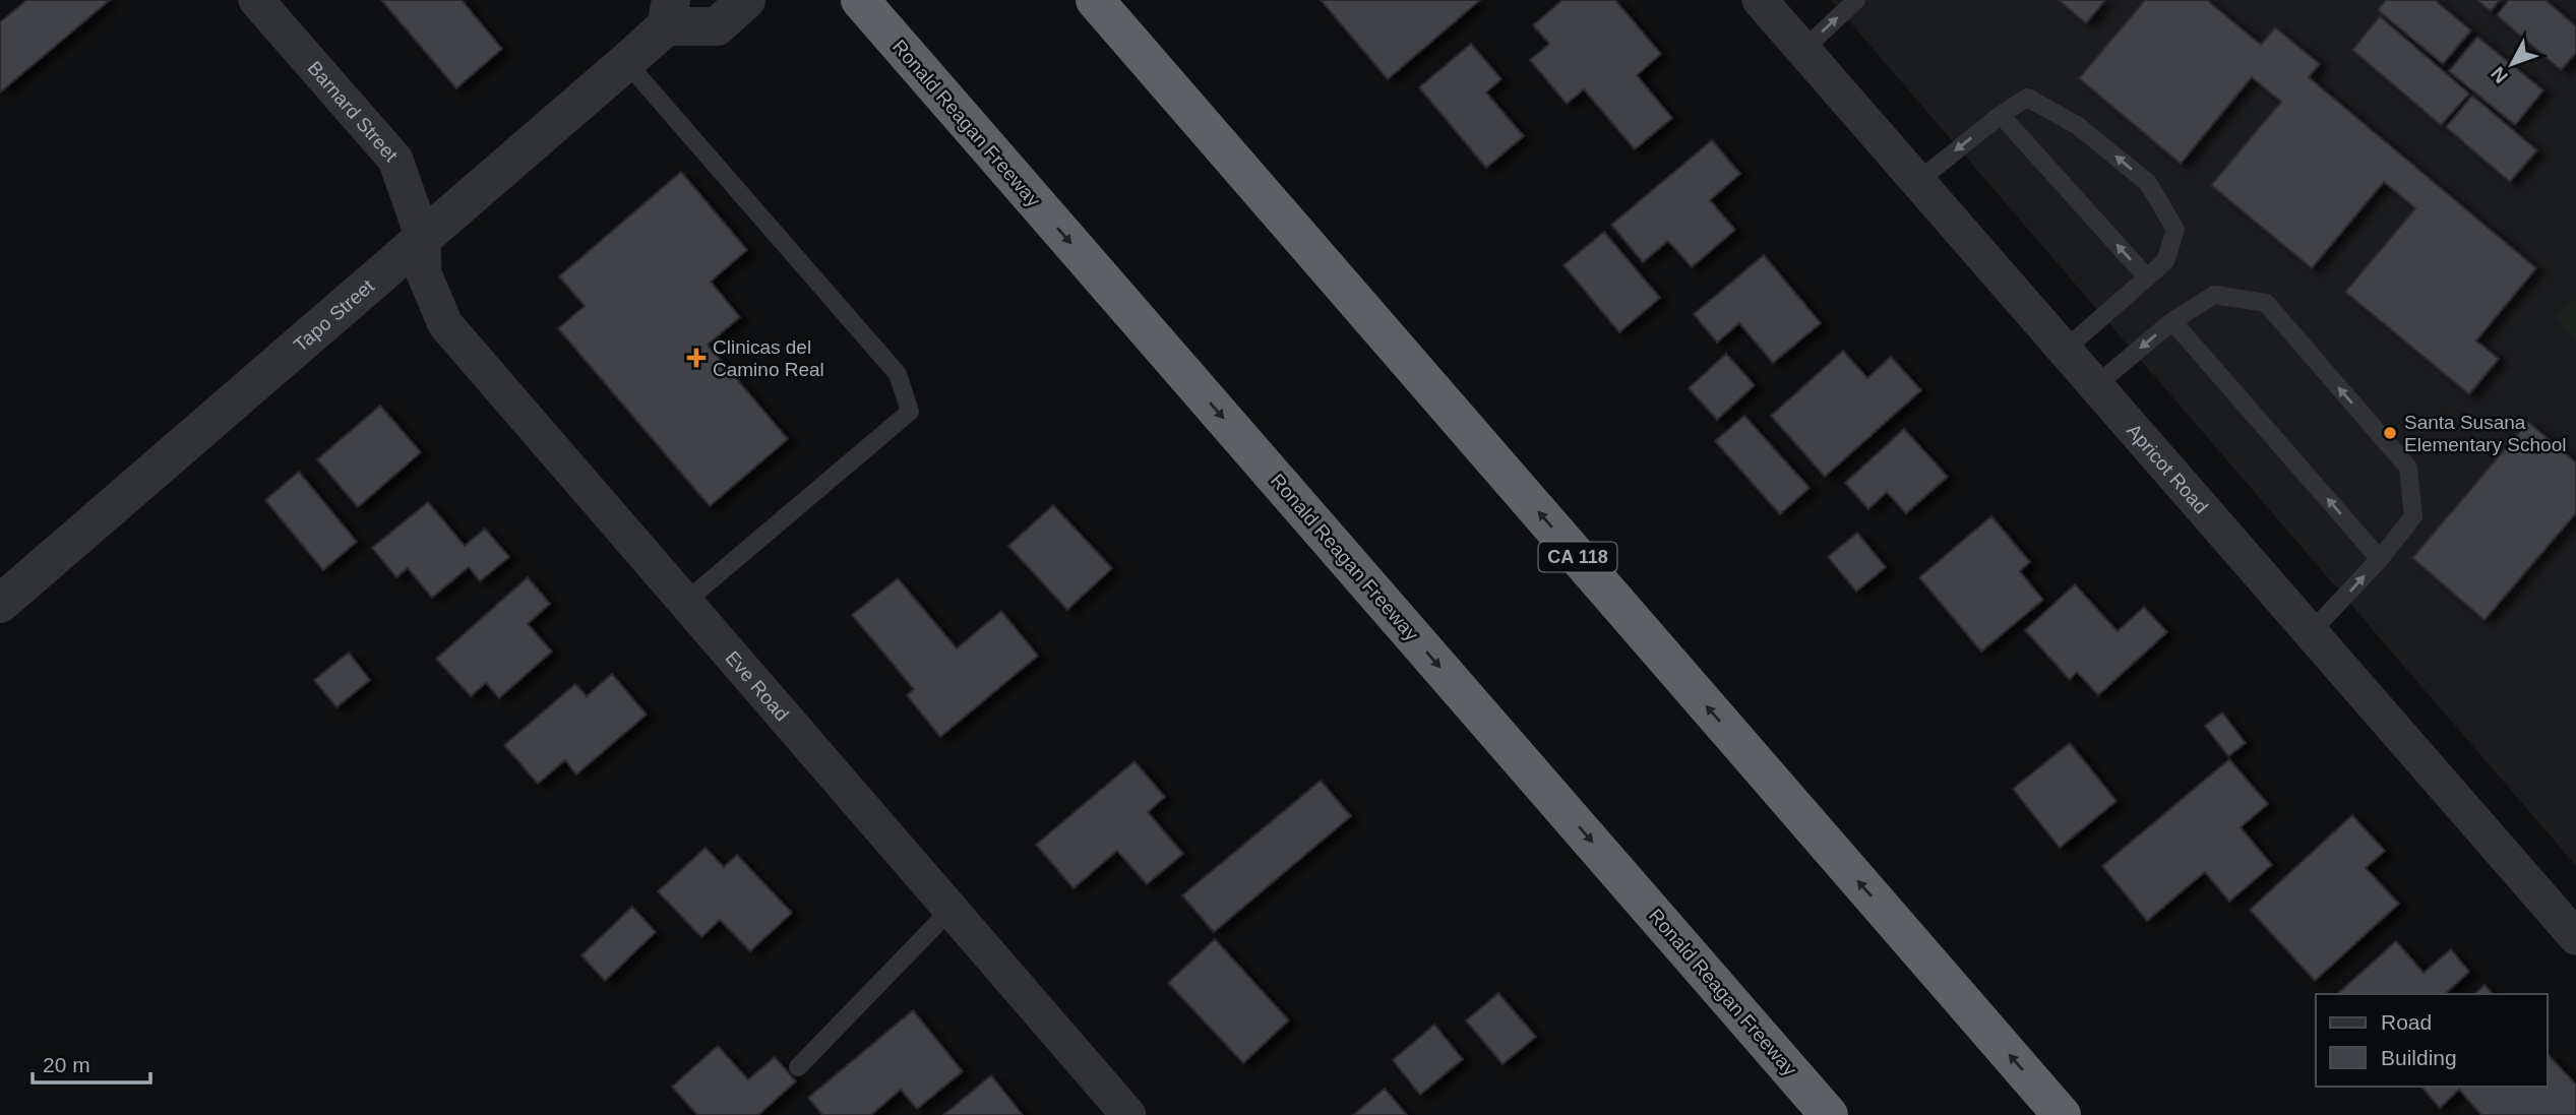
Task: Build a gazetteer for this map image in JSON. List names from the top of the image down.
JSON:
{
  "streets": {
    "highway": ["Ronald Reagan Freeway", "CA 118"],
    "street": [
      "Barnard Street",
      "Tapo Street",
      "Apricot Road",
      "Eve Road"
    ]
  },
  "crossings": [
    ["Barnard Street", "Tapo Street"],
    ["Barnard Street", "Eve Road"],
    ["Tapo Street", "Eve Road"]
  ],
  "places": {
    "health": ["Clinicas del Camino Real"],
    "other": ["Santa Susana Elementary School"]
  },
  "legend": ["Road", "Building"],
  "scale_bar": "20 m",
  "north": "bottom left"
}
